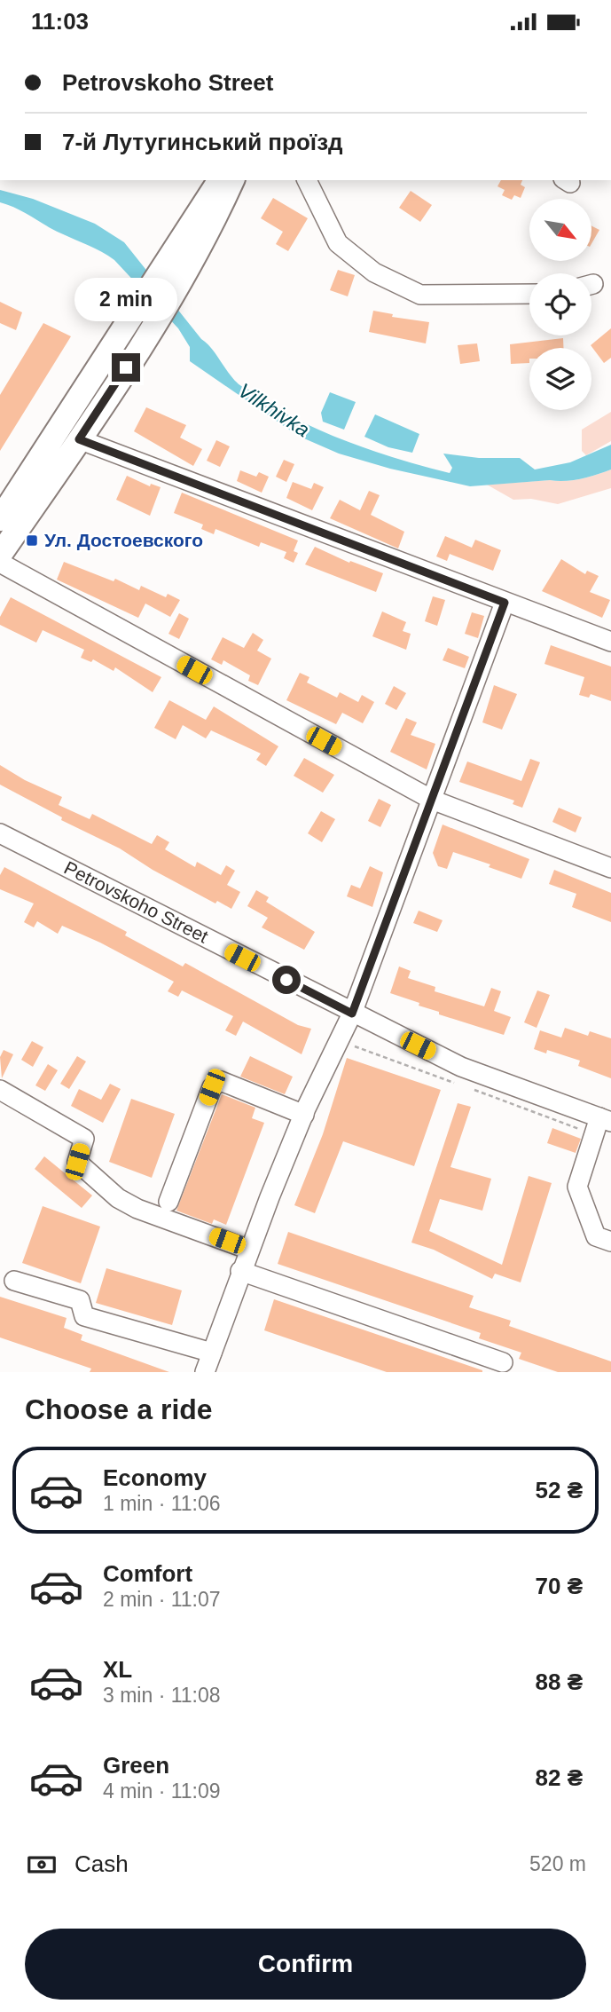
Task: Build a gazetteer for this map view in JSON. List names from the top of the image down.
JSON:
{
  "streets": {
    "street": ["Petrovskoho Street"]
  },
  "water": ["Vilkhivka"],
  "places": {
    "transit": ["Ул. Достоевского"]
  },
  "north": "bottom right",
  "page": {
    "status": "11:03",
    "banner": ["Petrovskoho Street", "7-й Лутугинський проїзд"],
    "bubble": "2 min",
    "heading": "Choose a ride",
    "list": [
      {
        "name": "Economy",
        "note": "1 min · 11:06",
        "value": "52 ₴"
      },
      {
        "name": "Comfort",
        "note": "2 min · 11:07",
        "value": "70 ₴"
      },
      {
        "name": "XL",
        "note": "3 min · 11:08",
        "value": "88 ₴"
      },
      {
        "name": "Green",
        "note": "4 min · 11:09",
        "value": "82 ₴"
      }
    ],
    "pay": ["Cash", "520 m"],
    "buttons": "Confirm"
  }
}
